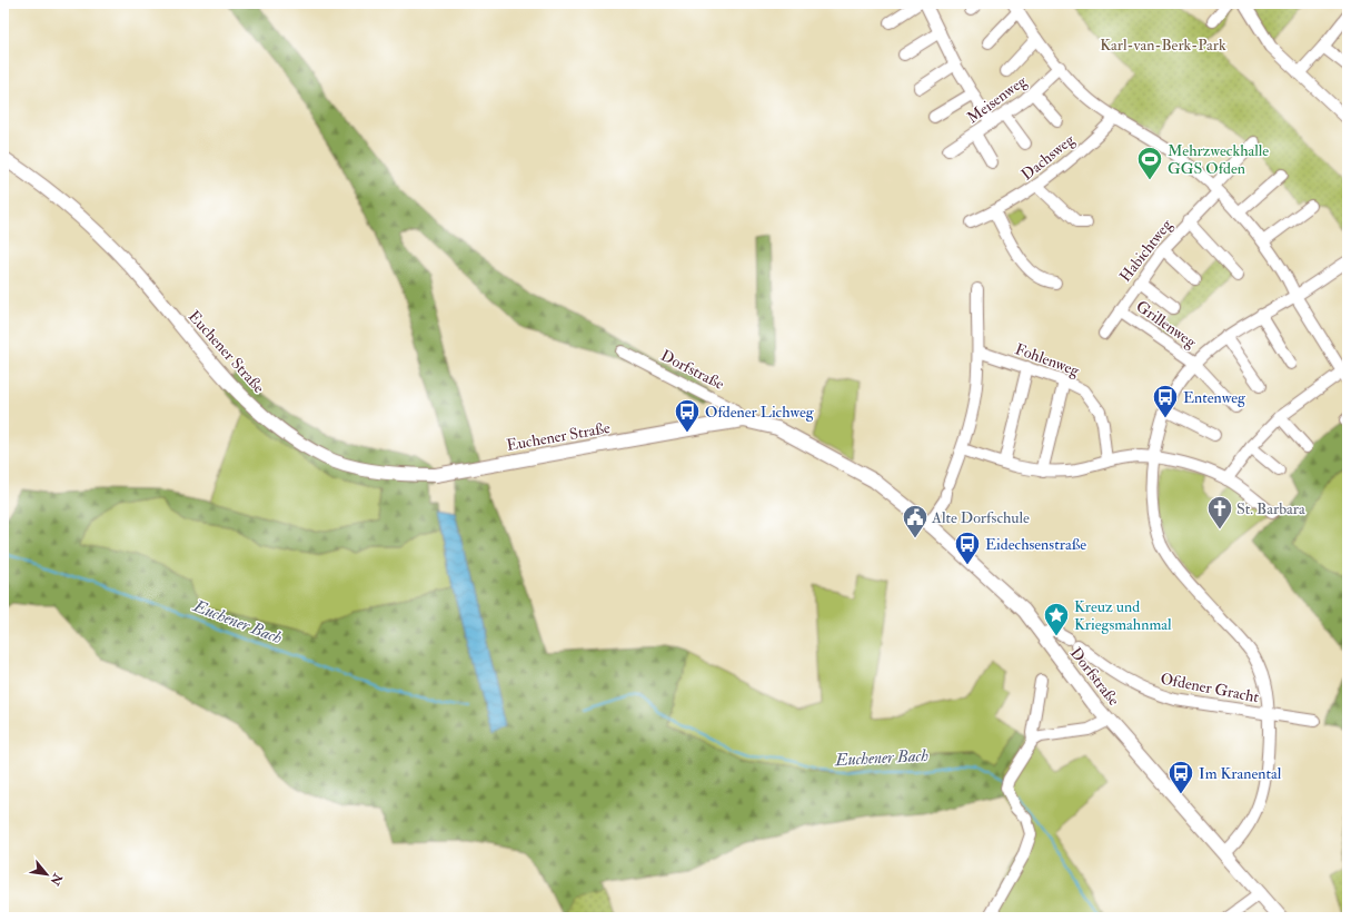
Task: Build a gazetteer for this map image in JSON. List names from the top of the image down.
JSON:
{
  "streets": {
    "main road": ["Euchener Straße", "Dorfstraße"],
    "street": [
      "Meisenweg",
      "Dachsweg",
      "Habichtweg",
      "Grillenweg",
      "Fohlenweg",
      "Ofdener Gracht"
    ]
  },
  "crossings": [
    ["Habichtweg", "Grillenweg"],
    ["Euchener Straße", "Dorfstraße"],
    ["Dorfstraße", "Ofdener Gracht"]
  ],
  "water": ["Euchener Bach"],
  "parks": ["Karl-van-Berk-Park"],
  "places": {
    "sports": ["Mehrzweckhalle GGS Ofden"],
    "bus stop": [
      "Entenweg",
      "Ofdener Lichweg",
      "Eidechsenstraße",
      "Im Kranental"
    ],
    "church": ["St. Barbara"],
    "public building": ["Alte Dorfschule"],
    "place": ["Kreuz und Kriegsmahnmal"]
  },
  "north": "bottom right"
}
